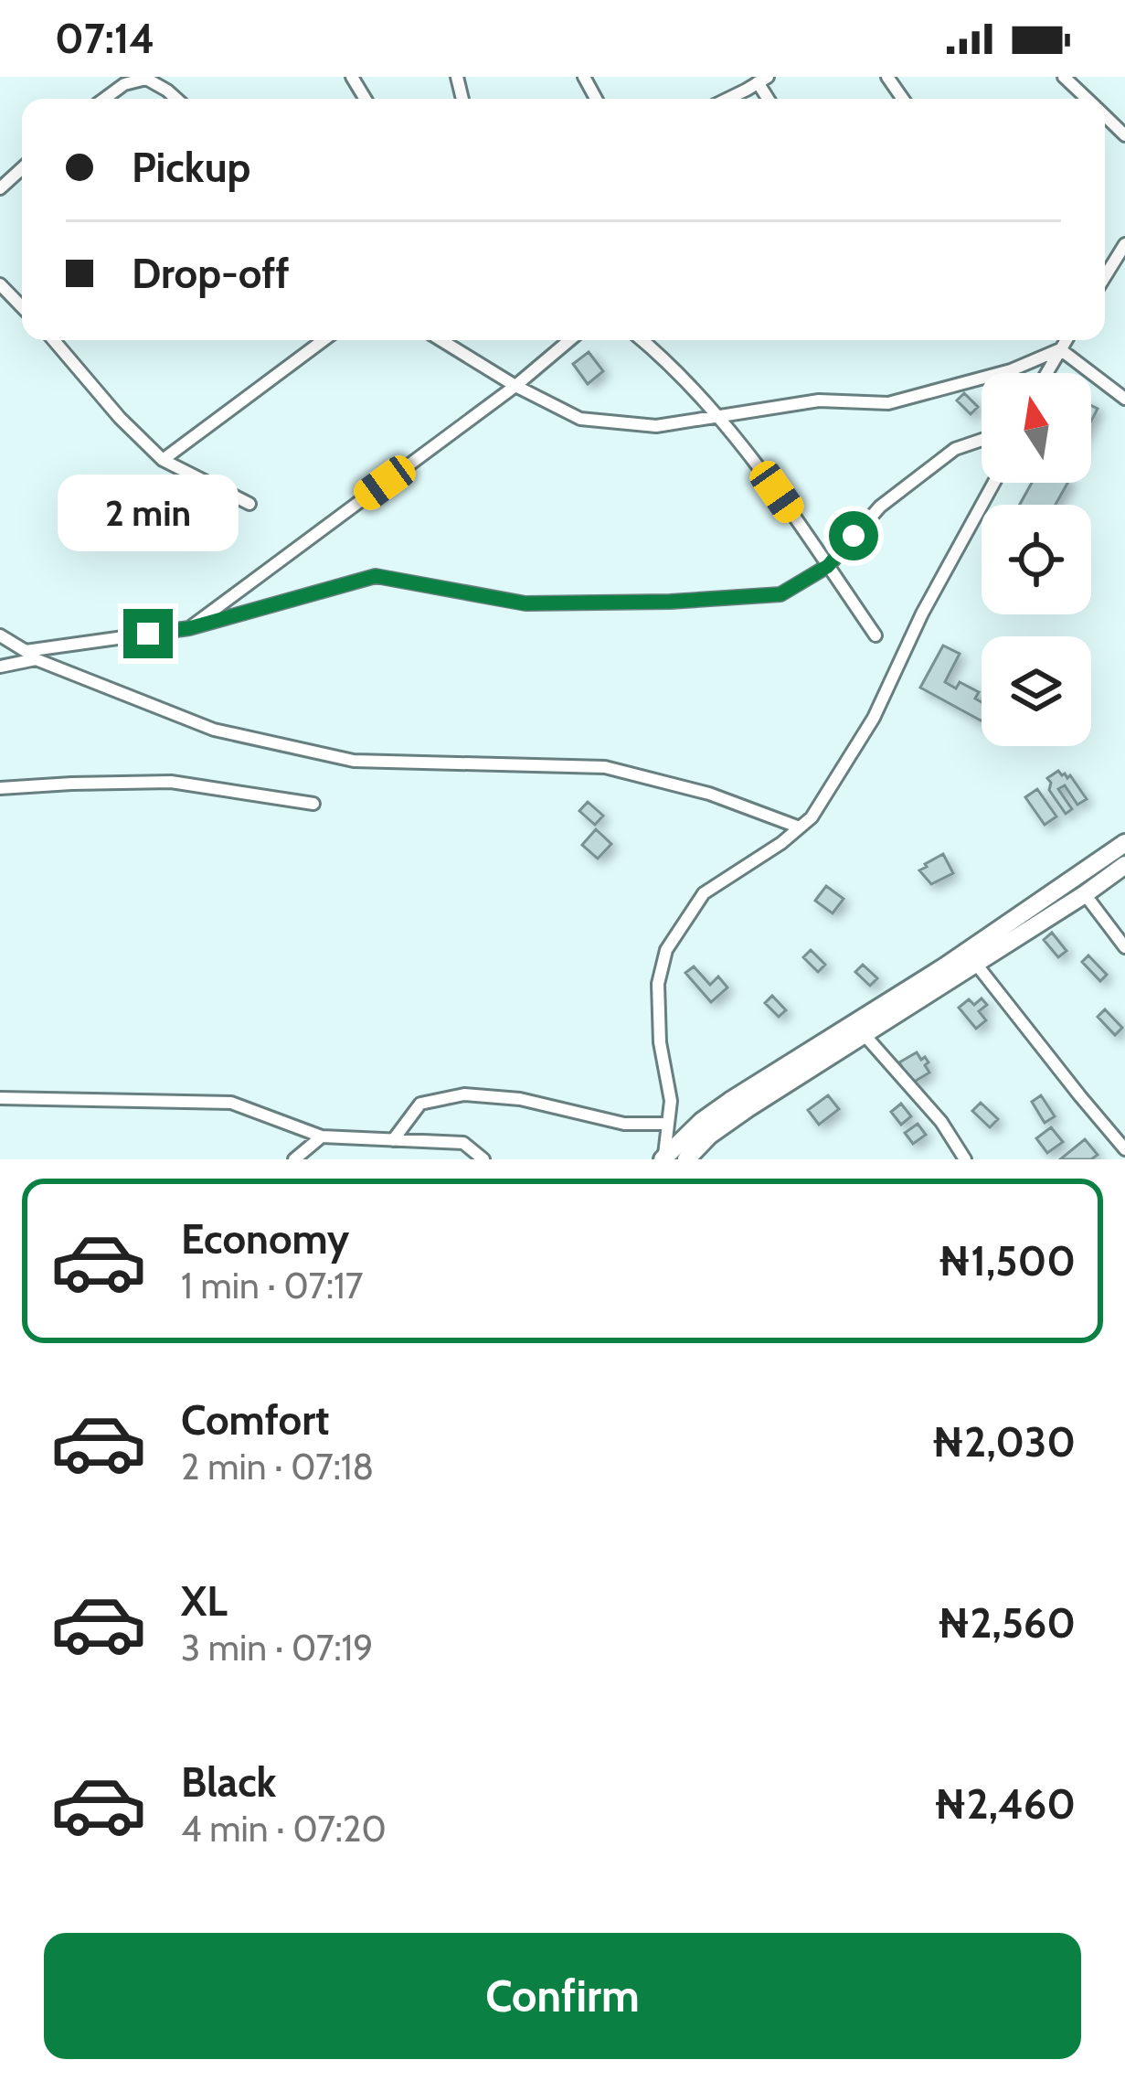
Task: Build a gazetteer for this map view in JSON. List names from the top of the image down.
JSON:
{
  "north": "top",
  "page": {
    "status": "07:14",
    "banner": ["Pickup", "Drop-off"],
    "bubble": "2 min",
    "list": [
      {
        "name": "Economy",
        "note": "1 min · 07:17",
        "value": "₦1,500"
      },
      {
        "name": "Comfort",
        "note": "2 min · 07:18",
        "value": "₦2,030"
      },
      {
        "name": "XL",
        "note": "3 min · 07:19",
        "value": "₦2,560"
      },
      {
        "name": "Black",
        "note": "4 min · 07:20",
        "value": "₦2,460"
      }
    ],
    "buttons": "Confirm"
  }
}
